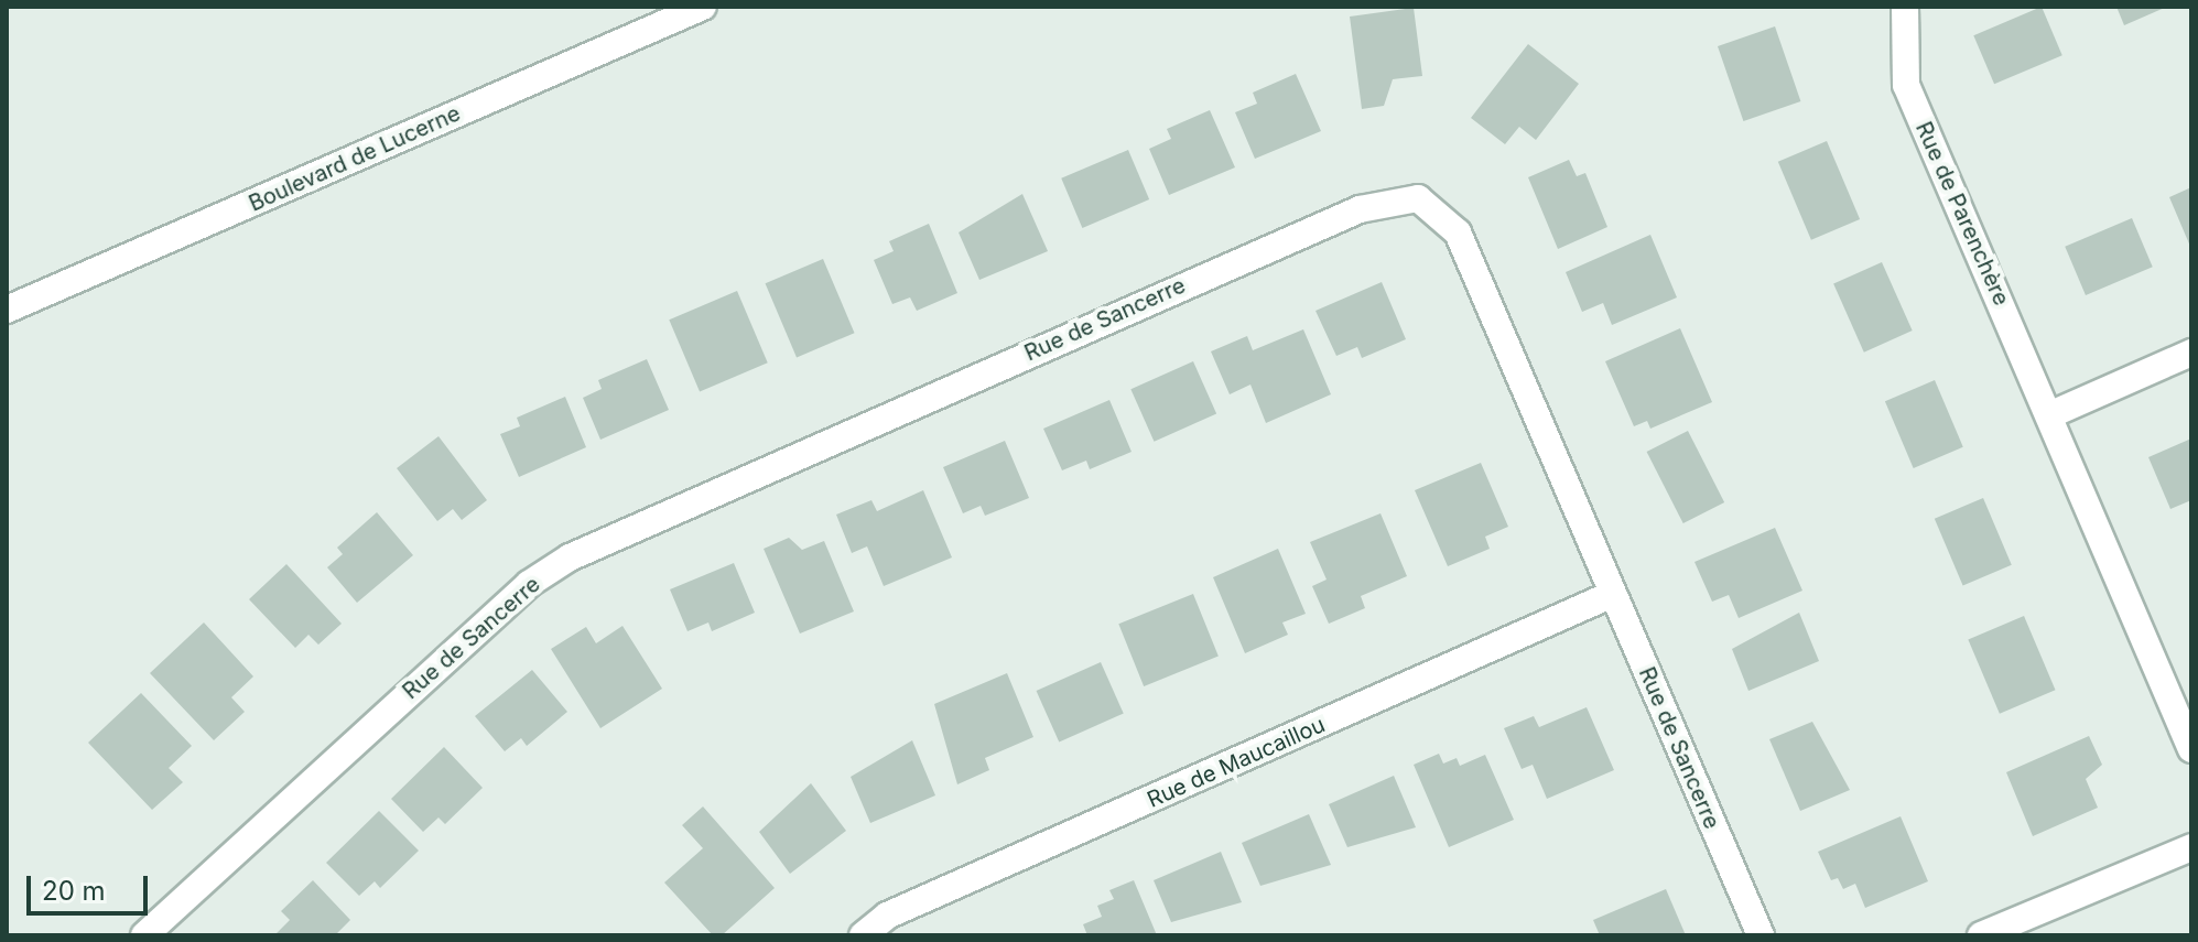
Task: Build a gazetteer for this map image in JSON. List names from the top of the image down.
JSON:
{
  "streets": {
    "street": [
      "Boulevard de Lucerne",
      "Rue de Parenchère",
      "Rue de Sancerre",
      "Rue de Maucaillou"
    ]
  },
  "crossings": [
    ["Rue de Sancerre", "Rue de Maucaillou"]
  ],
  "scale_bar": "20 m"
}
